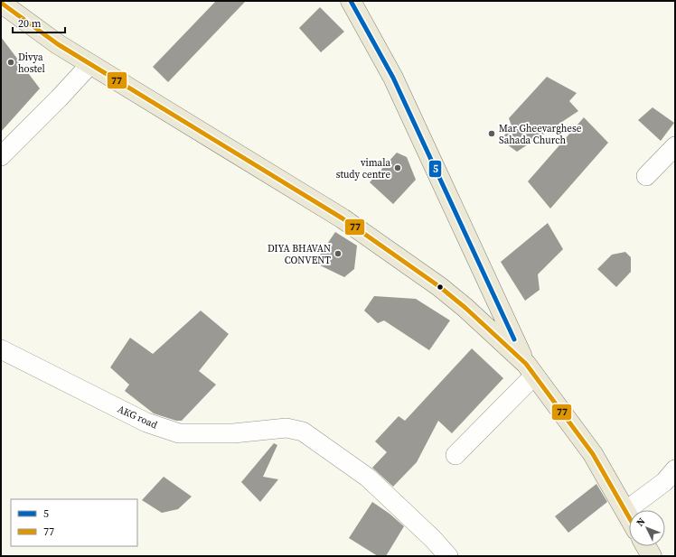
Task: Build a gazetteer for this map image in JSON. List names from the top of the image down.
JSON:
{
  "streets": {
    "street": ["AKG road"]
  },
  "places": [
    "Divya hostel",
    "Mar Gheevarghese Sahada Church",
    "vimala study centre",
    "DIYA BHAVAN CONVENT"
  ],
  "lines": ["transit line 5", "transit line 77"],
  "legend": ["5", "77"],
  "scale_bar": "20 m",
  "north": "top left"
}
